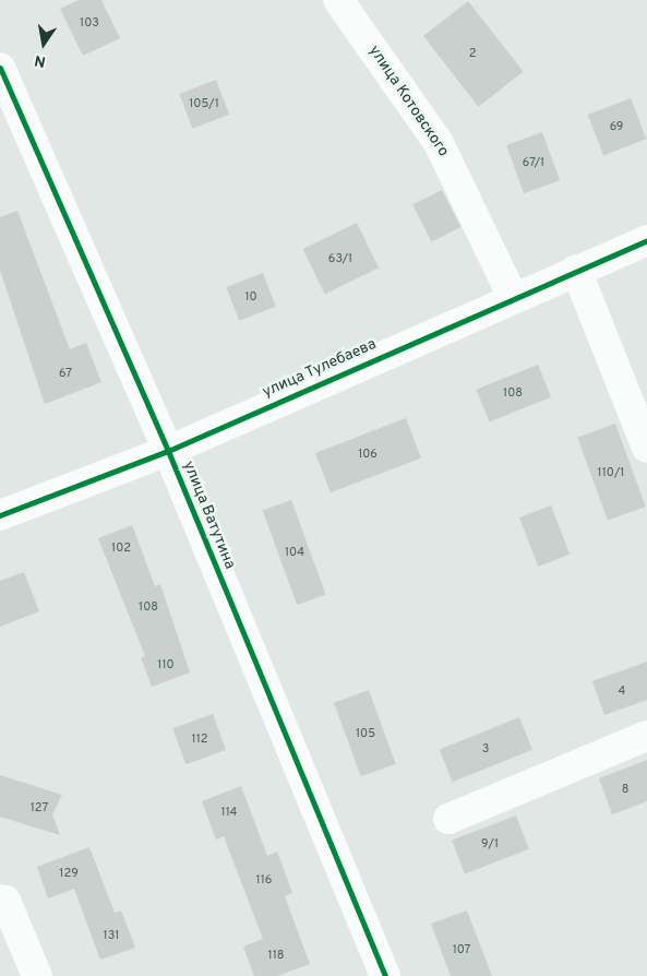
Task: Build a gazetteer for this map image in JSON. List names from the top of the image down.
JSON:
{
  "streets": {
    "street": ["улица Котовского", "улица Тулебаева", "улица Ватутина"]
  },
  "crossings": [
    ["улица Котовского", "улица Тулебаева"],
    ["улица Тулебаева", "улица Ватутина"]
  ],
  "house_numbers": [
    "103",
    "2",
    "105/1",
    "69",
    "67/1",
    "63/1",
    "10",
    "67",
    "108",
    "106",
    "110/1",
    "102",
    "104",
    "108",
    "110",
    "4",
    "105",
    "112",
    "3",
    "8",
    "127",
    "114",
    "9/1",
    "129",
    "116",
    "131",
    "107",
    "118"
  ],
  "north": "bottom"
}
